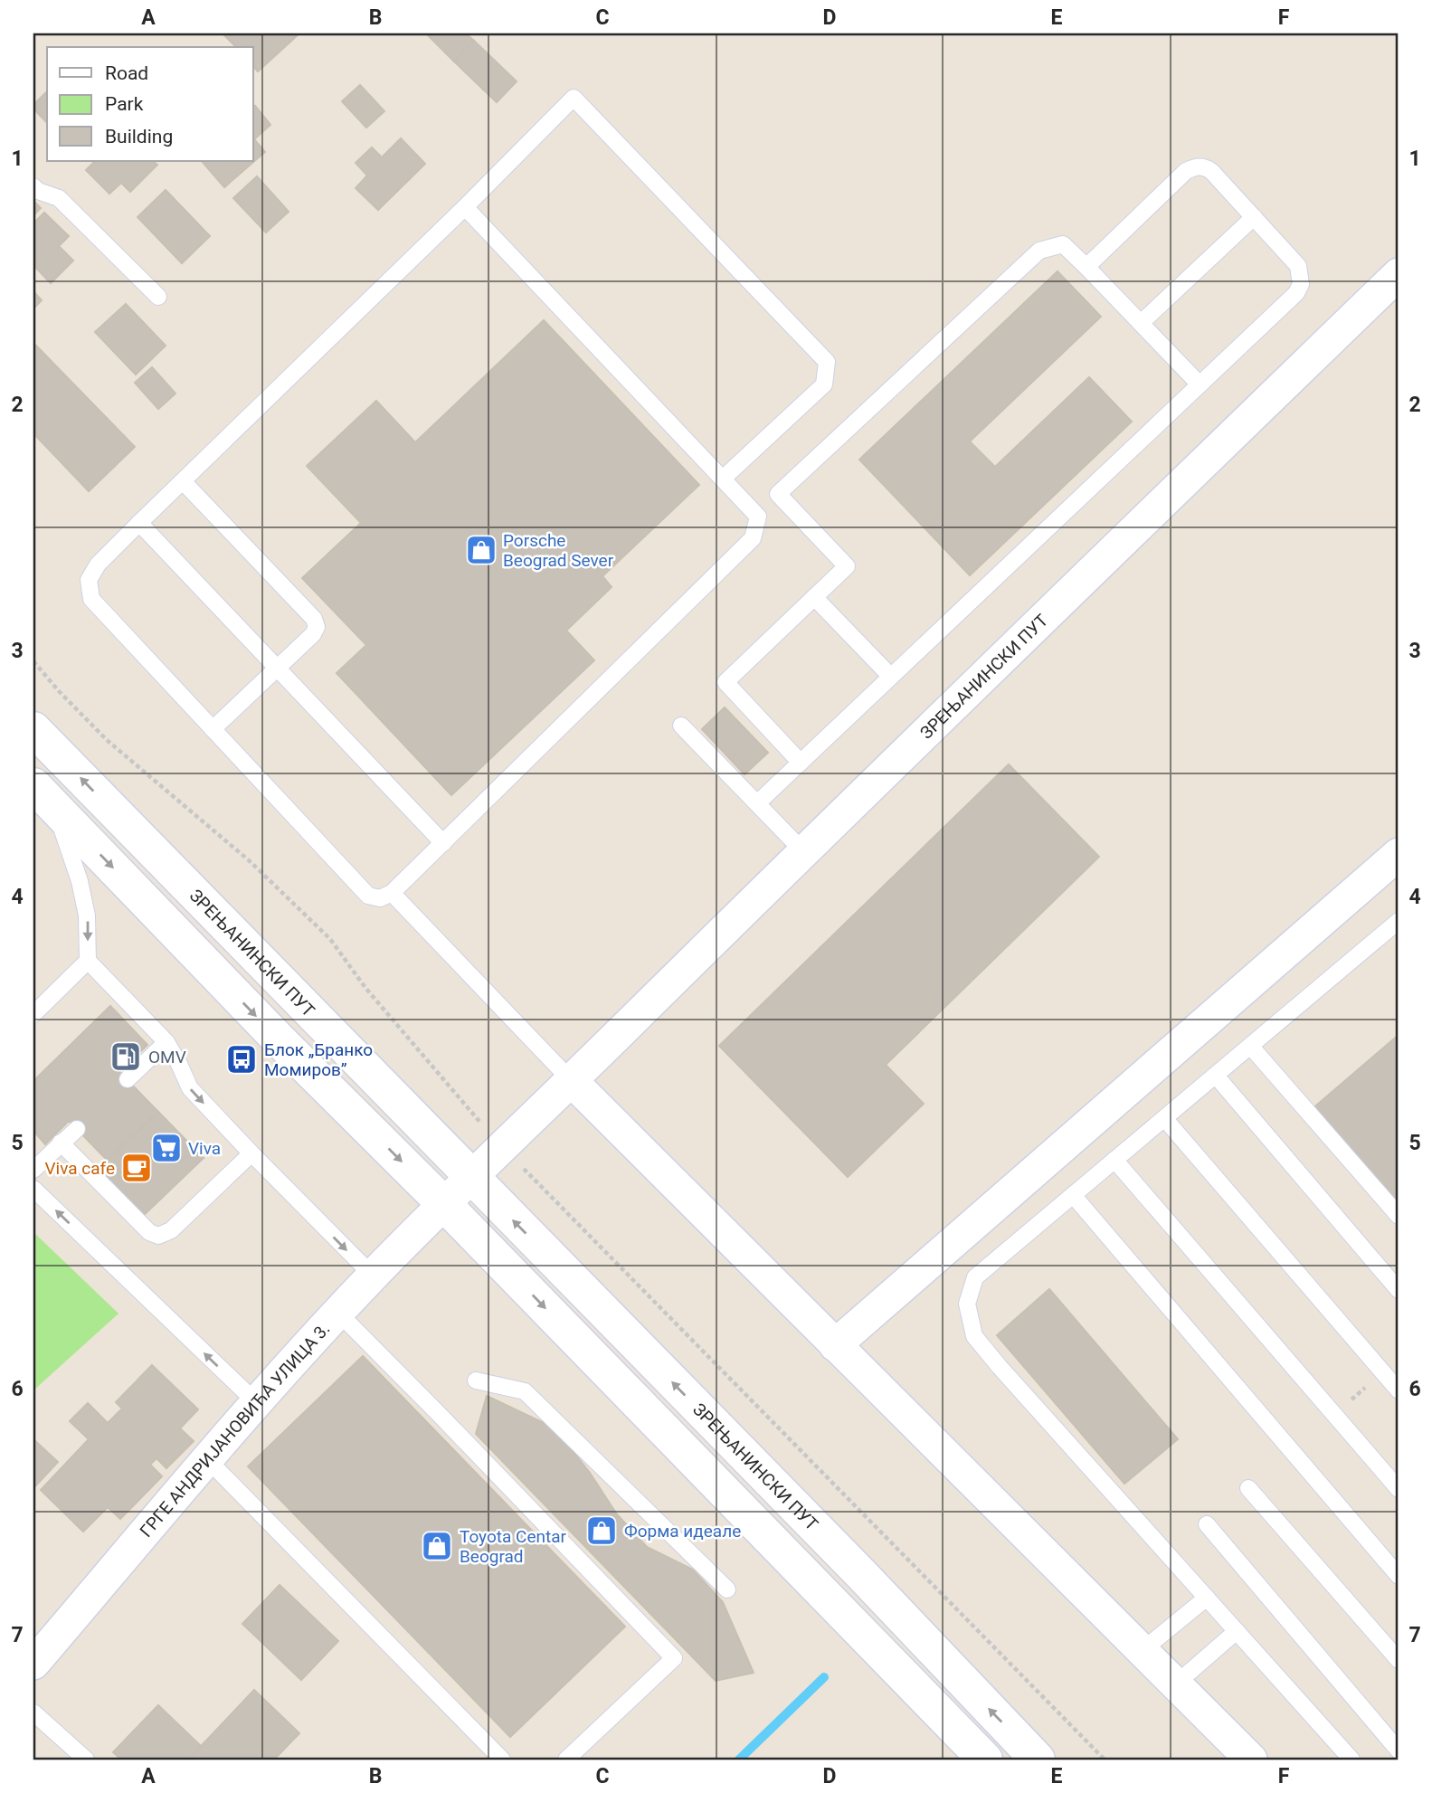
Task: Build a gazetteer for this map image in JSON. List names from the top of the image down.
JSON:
{
  "streets": {
    "main road": ["ЗРЕЊАНИНСКИ ПУТ"],
    "street": ["ГРГЕ АНДРИЈАНОВИЋА УЛИЦА 3."]
  },
  "crossings": [
    ["ЗРЕЊАНИНСКИ ПУТ", "ГРГЕ АНДРИЈАНОВИЋА УЛИЦА 3."]
  ],
  "places": {
    "shop": ["Porsche Beograd Sever", "Форма идеале", "Toyota Centar Beograd"],
    "fuel station": ["OMV"],
    "bus stop": ["Блок „Бранко Момиров”"],
    "supermarket": ["Viva"],
    "cafe": ["Viva cafe"]
  },
  "legend": ["Road", "Park", "Building"],
  "grid": {
    "columns": [
      "A",
      "B",
      "C",
      "D",
      "E",
      "F"
    ],
    "rows": [
      "1",
      "2",
      "3",
      "4",
      "5",
      "6",
      "7"
    ]
  }
}
